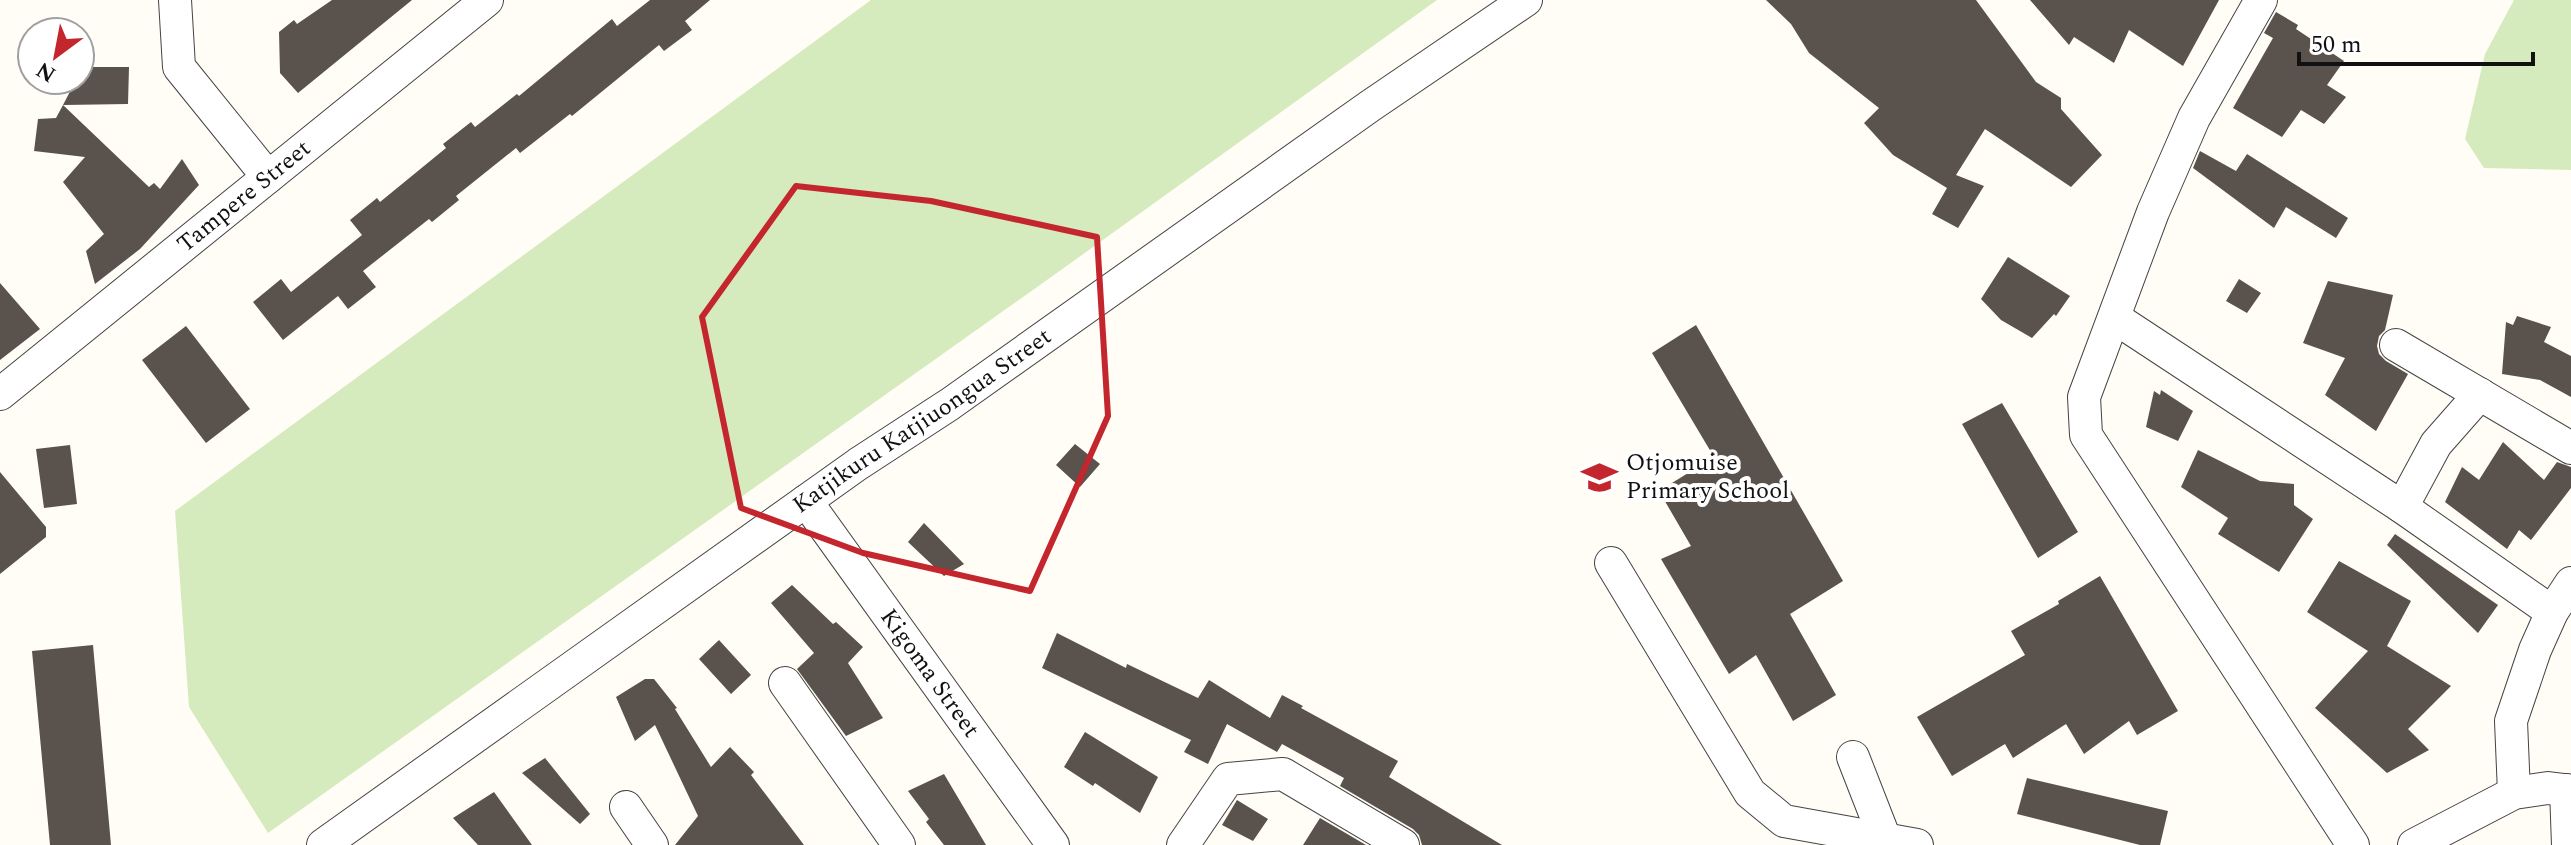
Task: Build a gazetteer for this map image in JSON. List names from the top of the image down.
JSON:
{
  "streets": {
    "street": ["Tampere Street", "Katjikuru Katjiuongua Street", "Kigoma Street"]
  },
  "crossings": [
    ["Katjikuru Katjiuongua Street", "Kigoma Street"]
  ],
  "places": {
    "school or university": ["Otjomuise Primary School"]
  },
  "scale_bar": "50 m",
  "north": "bottom left"
}
